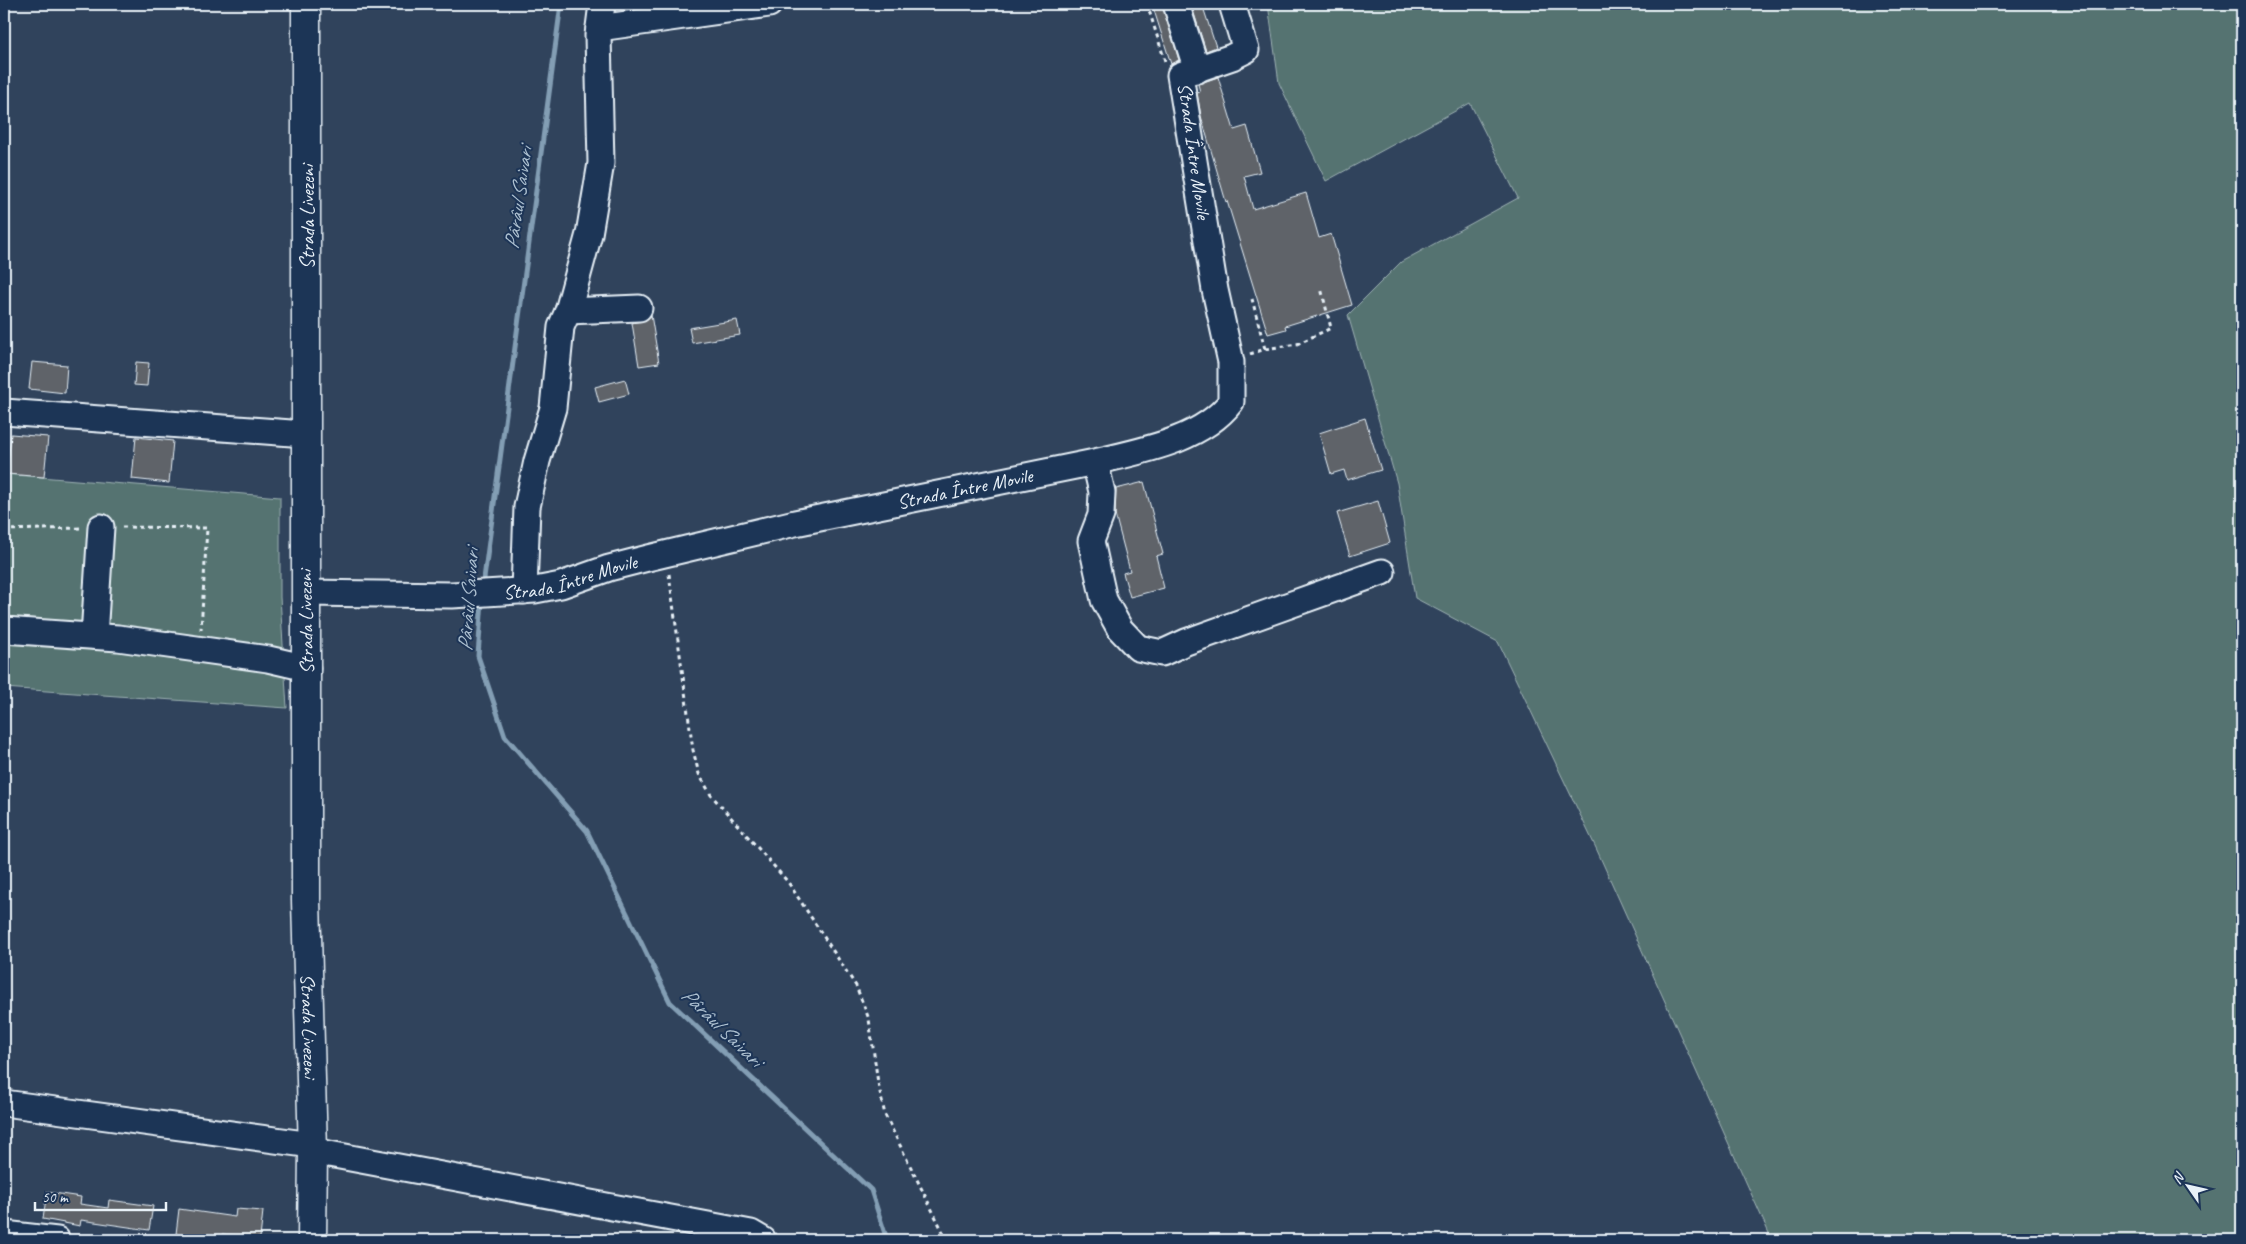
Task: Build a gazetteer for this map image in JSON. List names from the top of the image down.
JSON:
{
  "streets": {
    "main road": ["Strada Livezeni"],
    "street": ["Strada Între Movile"]
  },
  "crossings": [
    ["Strada Între Movile", "Strada Livezeni"]
  ],
  "water": ["Pârâul Saivari"],
  "scale_bar": "50 m",
  "north": "top left"
}
